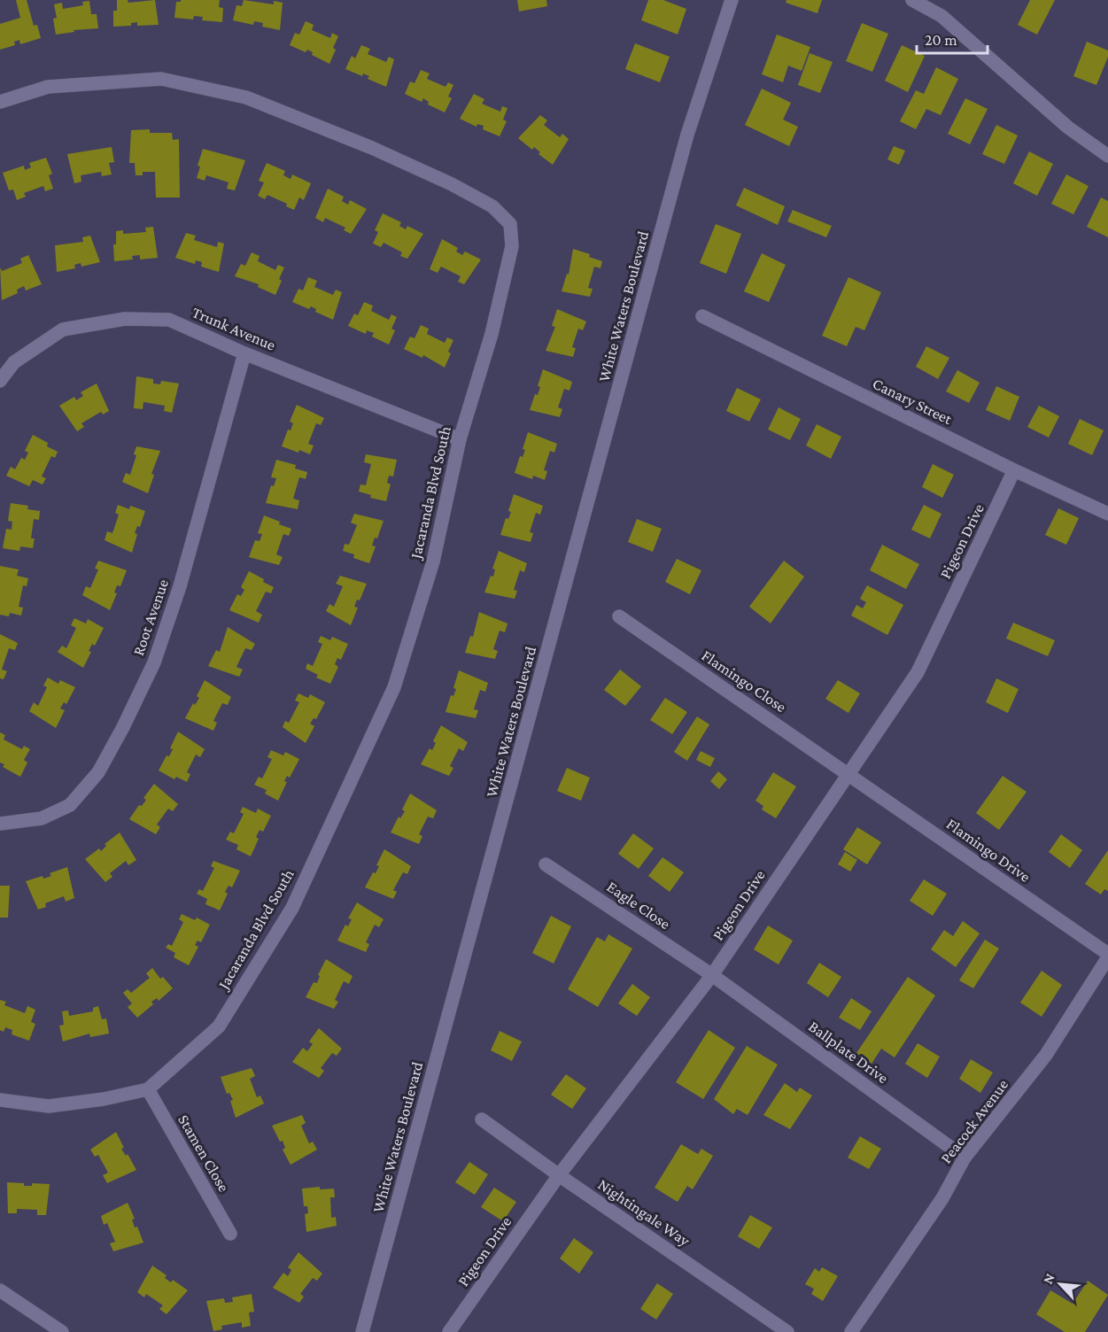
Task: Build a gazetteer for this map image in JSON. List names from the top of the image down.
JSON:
{
  "streets": {
    "street": [
      "White Waters Boulevard",
      "Trunk Avenue",
      "Canary Street",
      "Jacaranda Blvd South",
      "Pigeon Drive",
      "Root Avenue",
      "Flamingo Close",
      "Flamingo Drive",
      "Eagle Close",
      "Ballplate Drive",
      "Peacock Avenue",
      "Stamen Close",
      "Nightingale Way"
    ]
  },
  "crossings": [
    ["Trunk Avenue", "Jacaranda Blvd South"],
    ["Trunk Avenue", "Root Avenue"],
    ["Canary Street", "Pigeon Drive"],
    ["Jacaranda Blvd South", "Stamen Close"],
    ["Pigeon Drive", "Flamingo Close"],
    ["Pigeon Drive", "Flamingo Drive"],
    ["Pigeon Drive", "Eagle Close"],
    ["Pigeon Drive", "Ballplate Drive"],
    ["Pigeon Drive", "Nightingale Way"],
    ["Flamingo Close", "Flamingo Drive"],
    ["Flamingo Drive", "Peacock Avenue"],
    ["Eagle Close", "Ballplate Drive"],
    ["Ballplate Drive", "Peacock Avenue"]
  ],
  "scale_bar": "20 m",
  "north": "top left"
}
